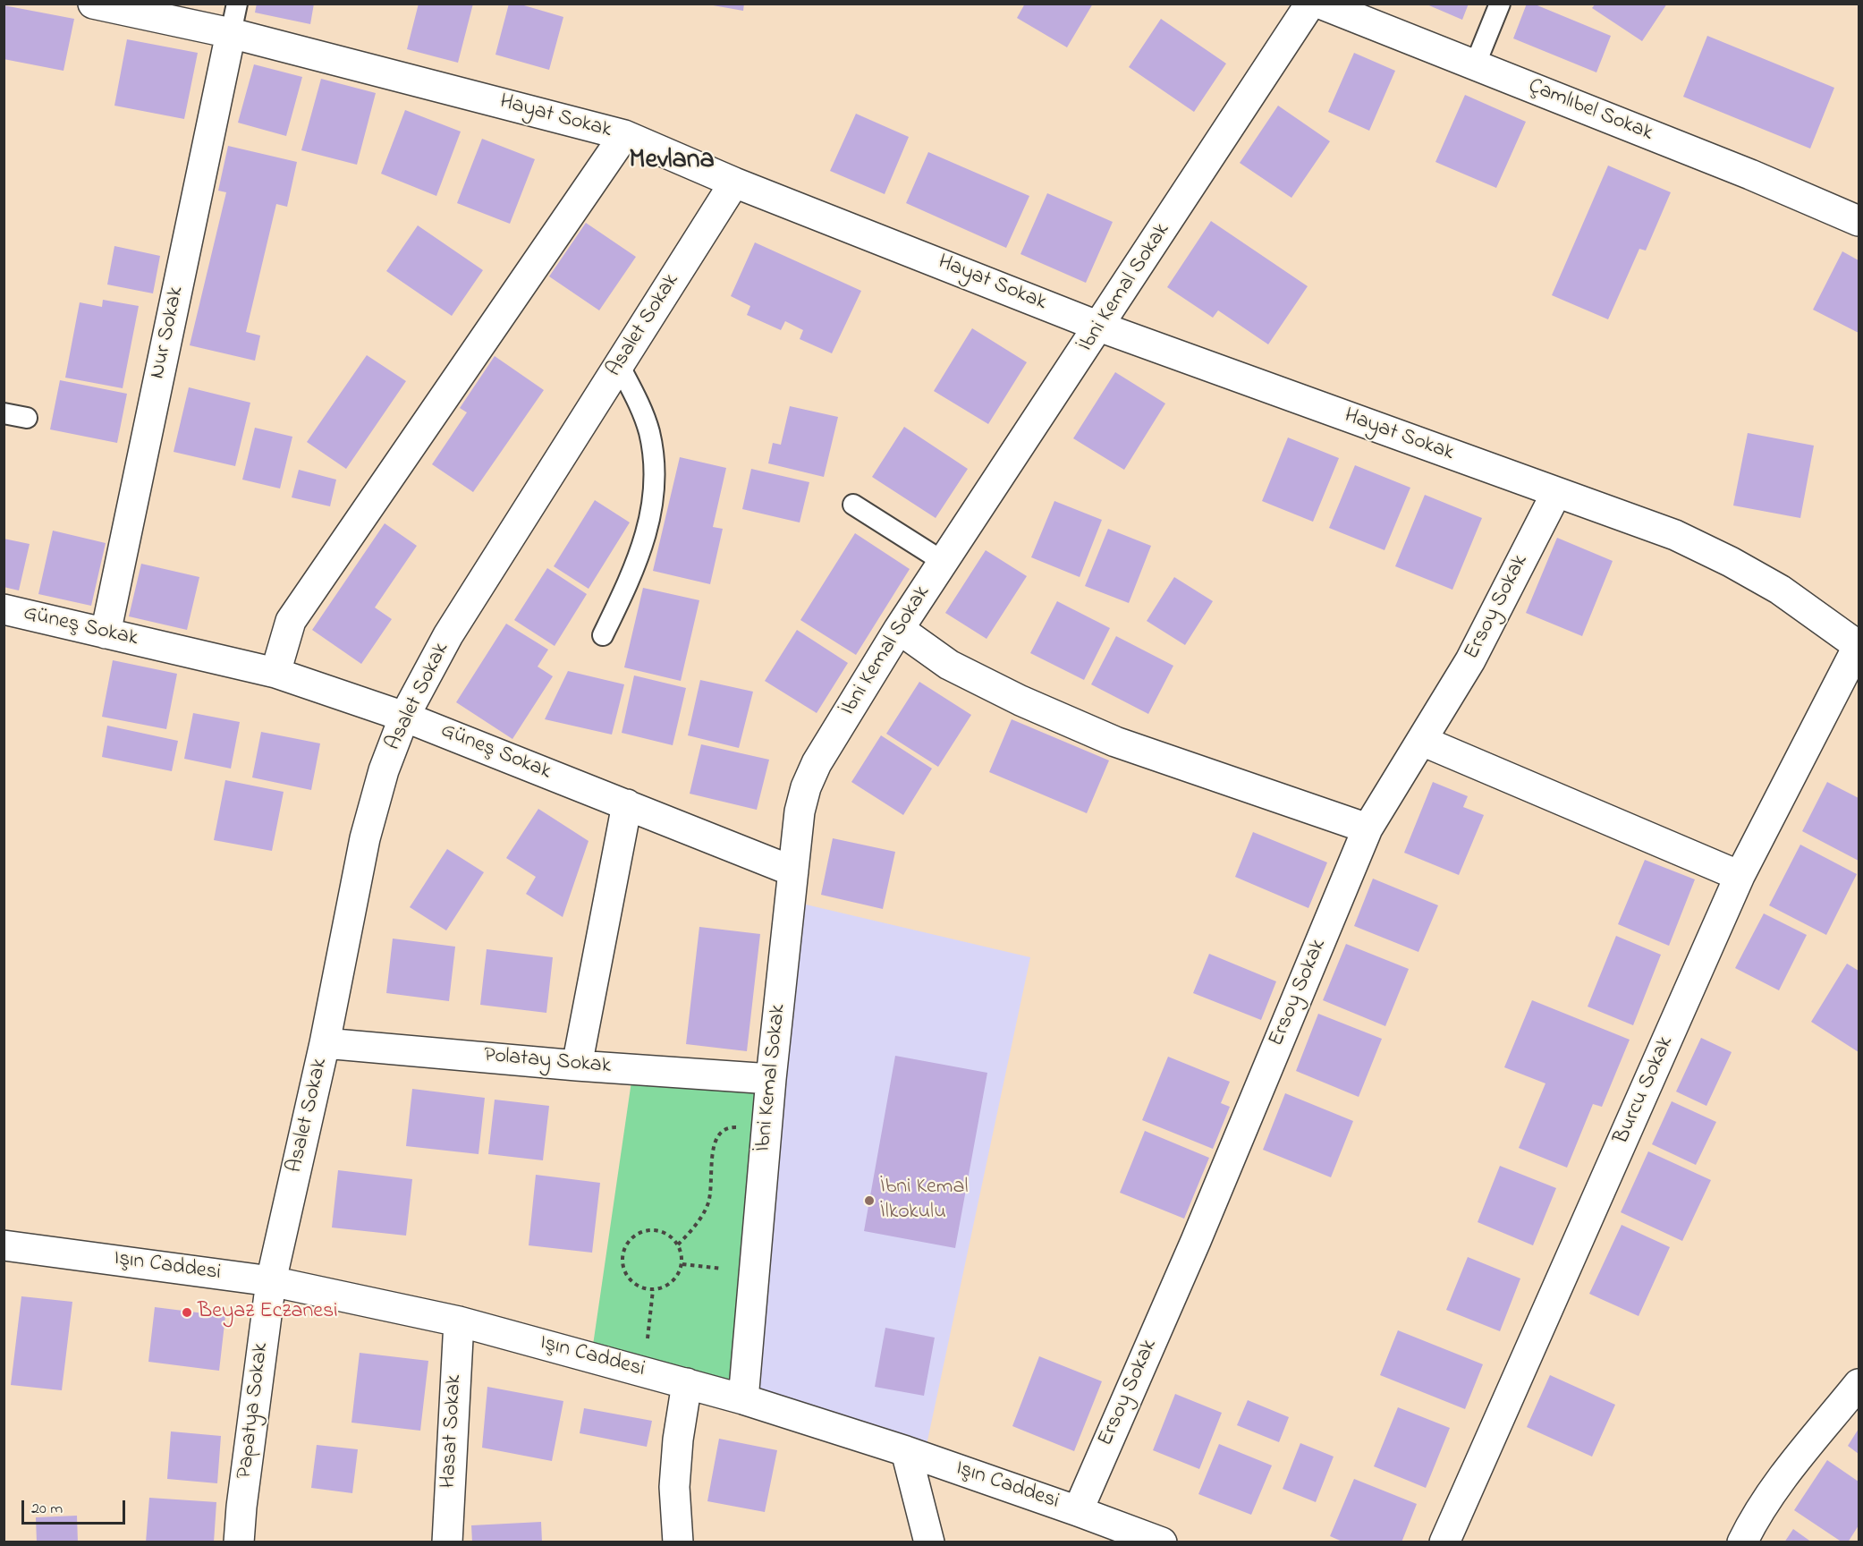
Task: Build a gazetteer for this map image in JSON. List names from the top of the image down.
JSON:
{
  "streets": {
    "street": [
      "Çamlıbel Sokak",
      "Hayat Sokak",
      "İbni Kemal Sokak",
      "Asalet Sokak",
      "Nur Sokak",
      "Ersoy Sokak",
      "Güneş Sokak",
      "Polatay Sokak",
      "Burcu Sokak",
      "Işın Caddesi",
      "Papatya Sokak",
      "Hasat Sokak"
    ]
  },
  "crossings": [
    ["Hayat Sokak", "İbni Kemal Sokak"],
    ["Hayat Sokak", "Asalet Sokak"],
    ["Hayat Sokak", "Nur Sokak"],
    ["Hayat Sokak", "Ersoy Sokak"],
    ["Hayat Sokak", "Burcu Sokak"],
    ["İbni Kemal Sokak", "Güneş Sokak"],
    ["İbni Kemal Sokak", "Polatay Sokak"],
    ["İbni Kemal Sokak", "Işın Caddesi"],
    ["Asalet Sokak", "Güneş Sokak"],
    ["Asalet Sokak", "Polatay Sokak"],
    ["Asalet Sokak", "Işın Caddesi"],
    ["Asalet Sokak", "Papatya Sokak"],
    ["Nur Sokak", "Güneş Sokak"],
    ["Ersoy Sokak", "Işın Caddesi"],
    ["Işın Caddesi", "Papatya Sokak"],
    ["Işın Caddesi", "Hasat Sokak"]
  ],
  "districts": ["Mevlana"],
  "places": ["İbni Kemal İlkokulu", "Beyaz Eczanesi"],
  "scale_bar": "20 m"
}
